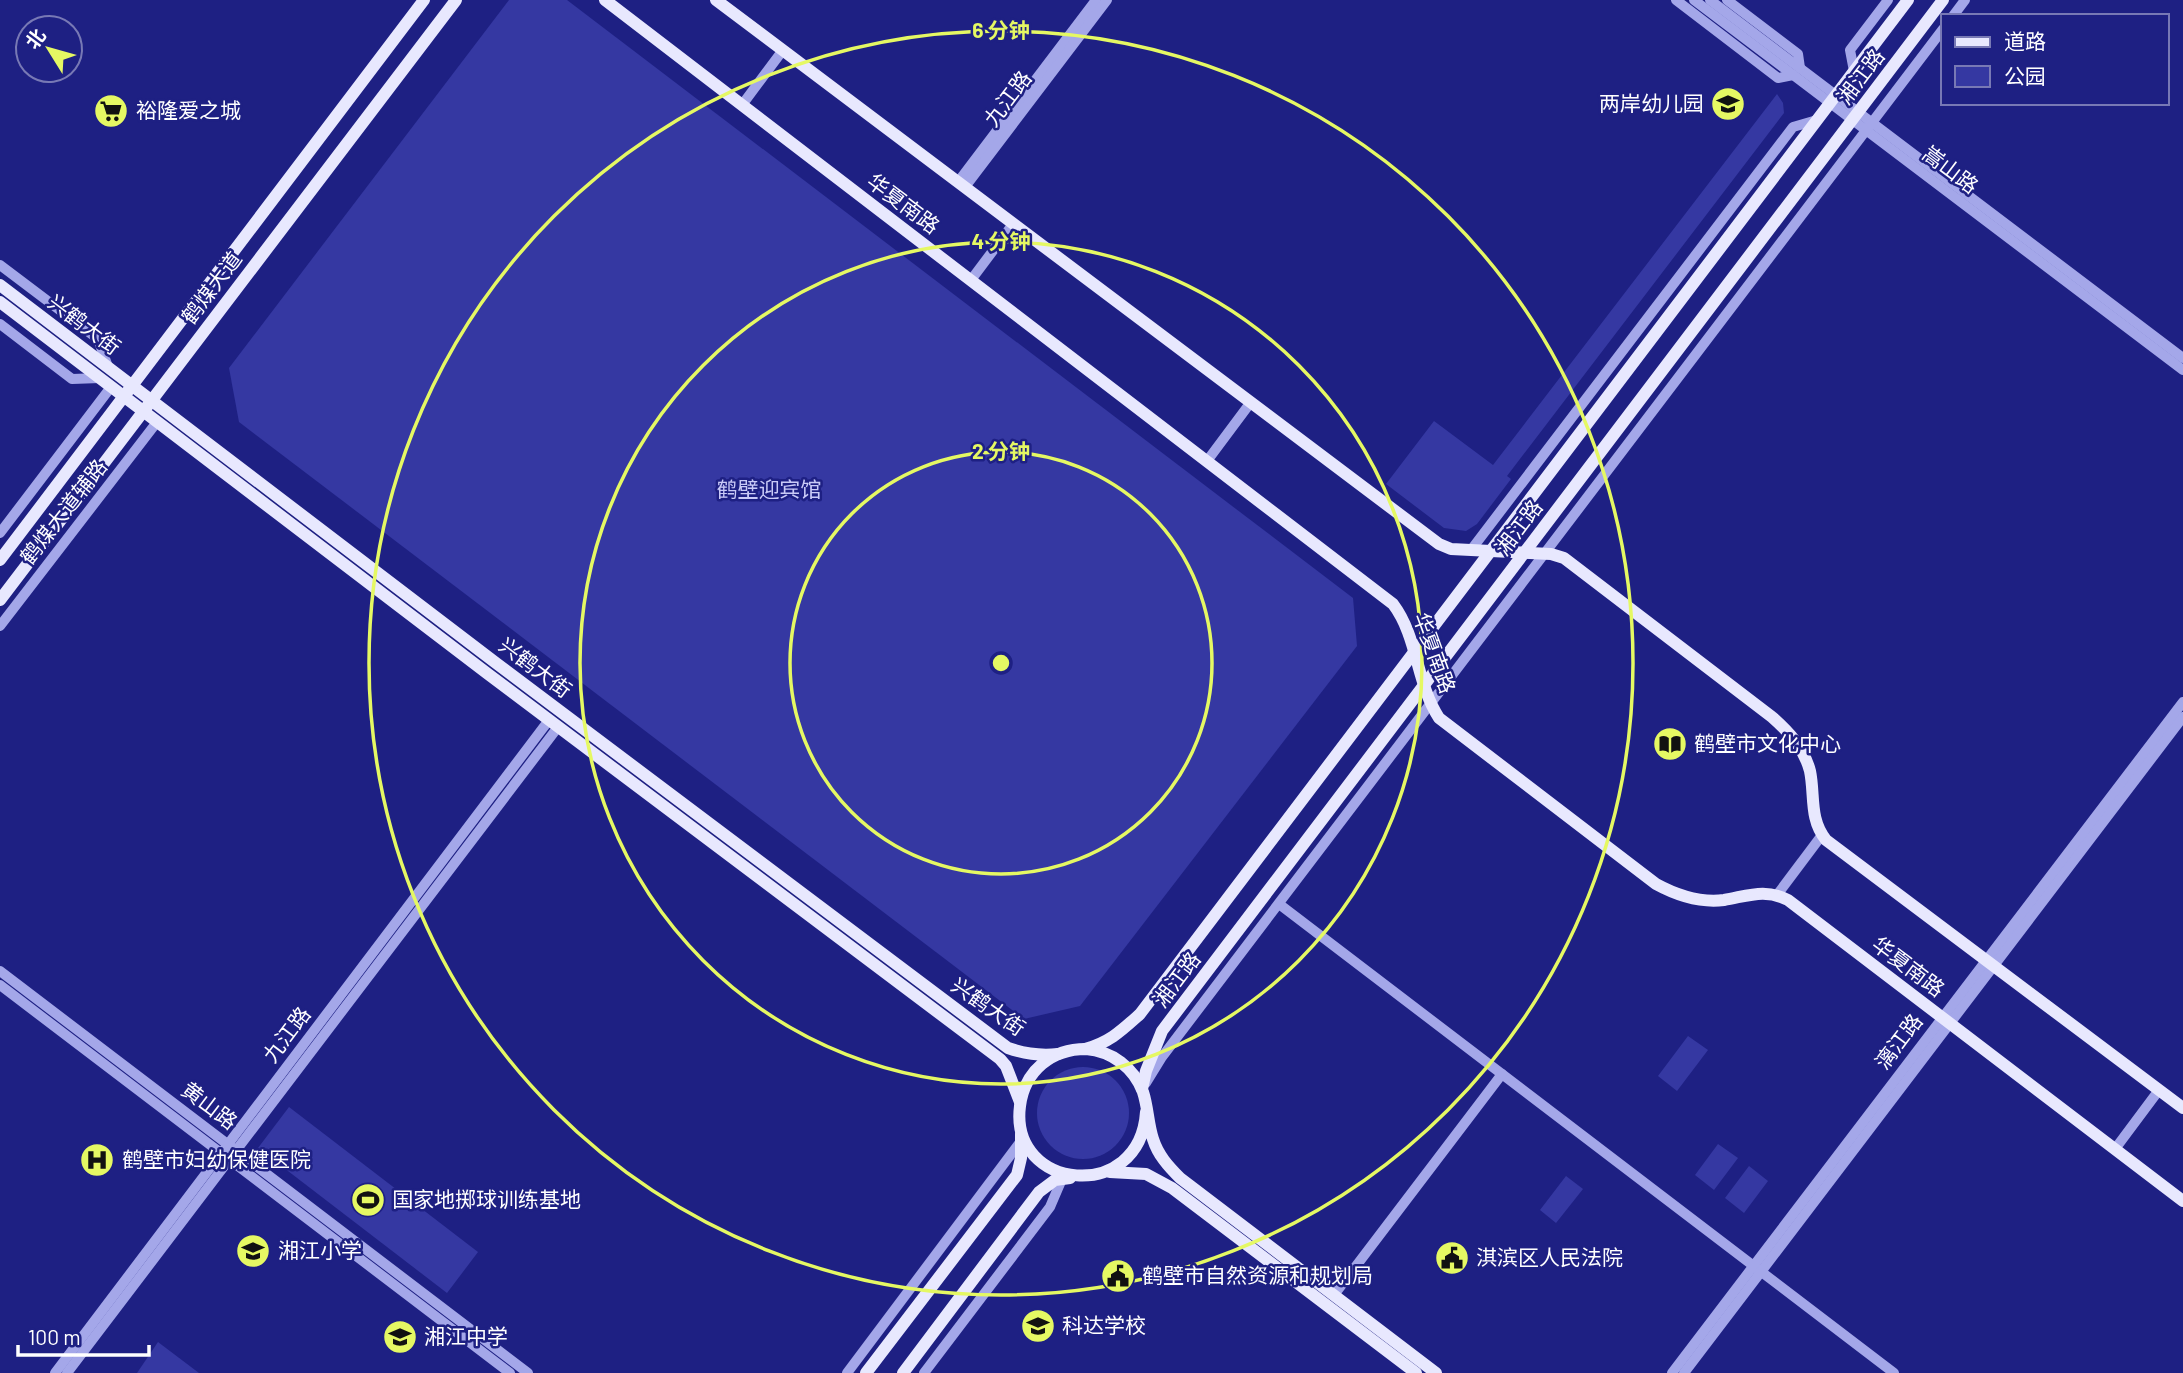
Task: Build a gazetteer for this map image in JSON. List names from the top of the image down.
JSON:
{
  "streets": {
    "main road": [
      "湘江路",
      "华夏南路",
      "鹤煤大道",
      "兴鹤大街"
    ],
    "street": [
      "九江路",
      "嵩山路",
      "鹤煤大道辅路",
      "漓江路",
      "黄山路"
    ]
  },
  "crossings": [
    ["湘江路", "嵩山路"],
    ["湘江路", "华夏南路"],
    ["湘江路", "兴鹤大街"],
    ["九江路", "兴鹤大街"],
    ["九江路", "黄山路"],
    ["华夏南路", "漓江路"],
    ["鹤煤大道", "兴鹤大街"],
    ["兴鹤大街", "鹤煤大道辅路"]
  ],
  "parks": ["鹤壁迎宾馆"],
  "places": {
    "school or university": [
      "两岸幼儿园",
      "湘江小学",
      "科达学校",
      "湘江中学"
    ],
    "supermarket": ["裕隆爱之城"],
    "library": ["鹤壁市文化中心"],
    "hospital": ["鹤壁市妇幼保健医院"],
    "sports": ["国家地掷球训练基地"],
    "public building": ["淇滨区人民法院", "鹤壁市自然资源和规划局"]
  },
  "legend": ["道路", "公园"],
  "scale_bar": "100 m",
  "north": "top left",
  "rings": ["6 分钟", "4 分钟", "2 分钟"]
}
